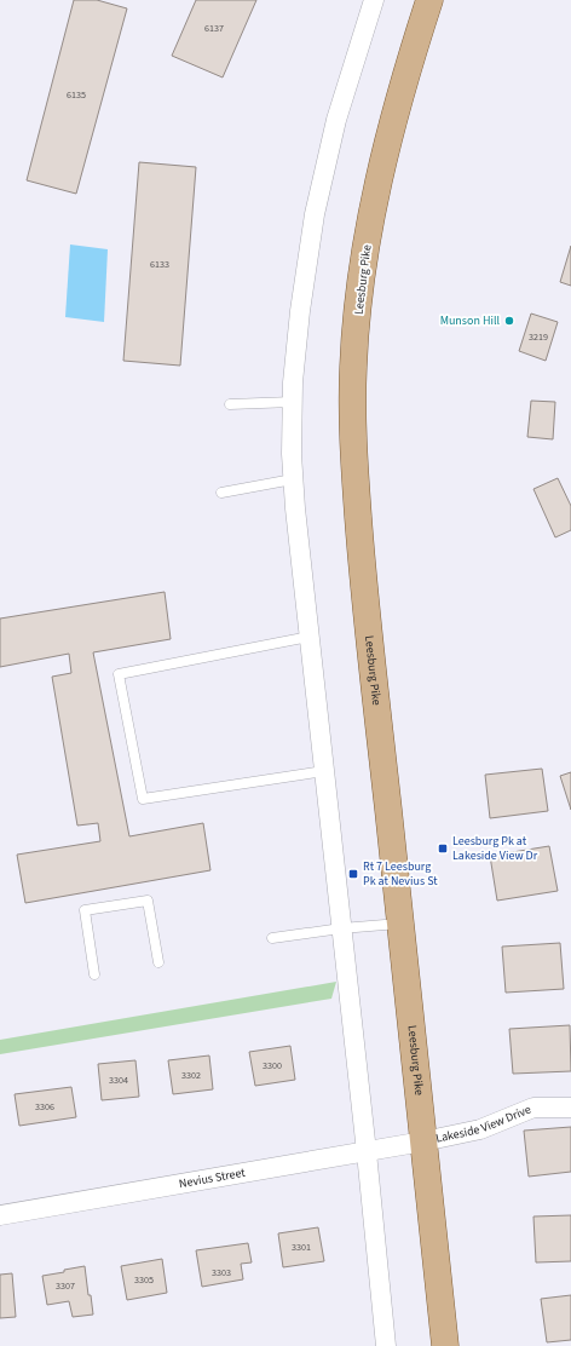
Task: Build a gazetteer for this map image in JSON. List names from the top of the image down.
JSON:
{
  "streets": {
    "main road": ["Leesburg Pike"],
    "street": ["Lakeside View Drive", "Nevius Street"]
  },
  "crossings": [
    ["Leesburg Pike", "Lakeside View Drive"],
    ["Leesburg Pike", "Nevius Street"],
    ["Lakeside View Drive", "Nevius Street"]
  ],
  "places": {
    "other": ["Munson Hill"],
    "transit": ["Leesburg Pk at Lakeside View Dr", "Rt 7 Leesburg Pk at Nevius St"]
  },
  "house_numbers": [
    "6137",
    "6135",
    "6133",
    "3219",
    "3300",
    "3302",
    "3304",
    "3306",
    "3301",
    "3303",
    "3305",
    "3307"
  ]
}
